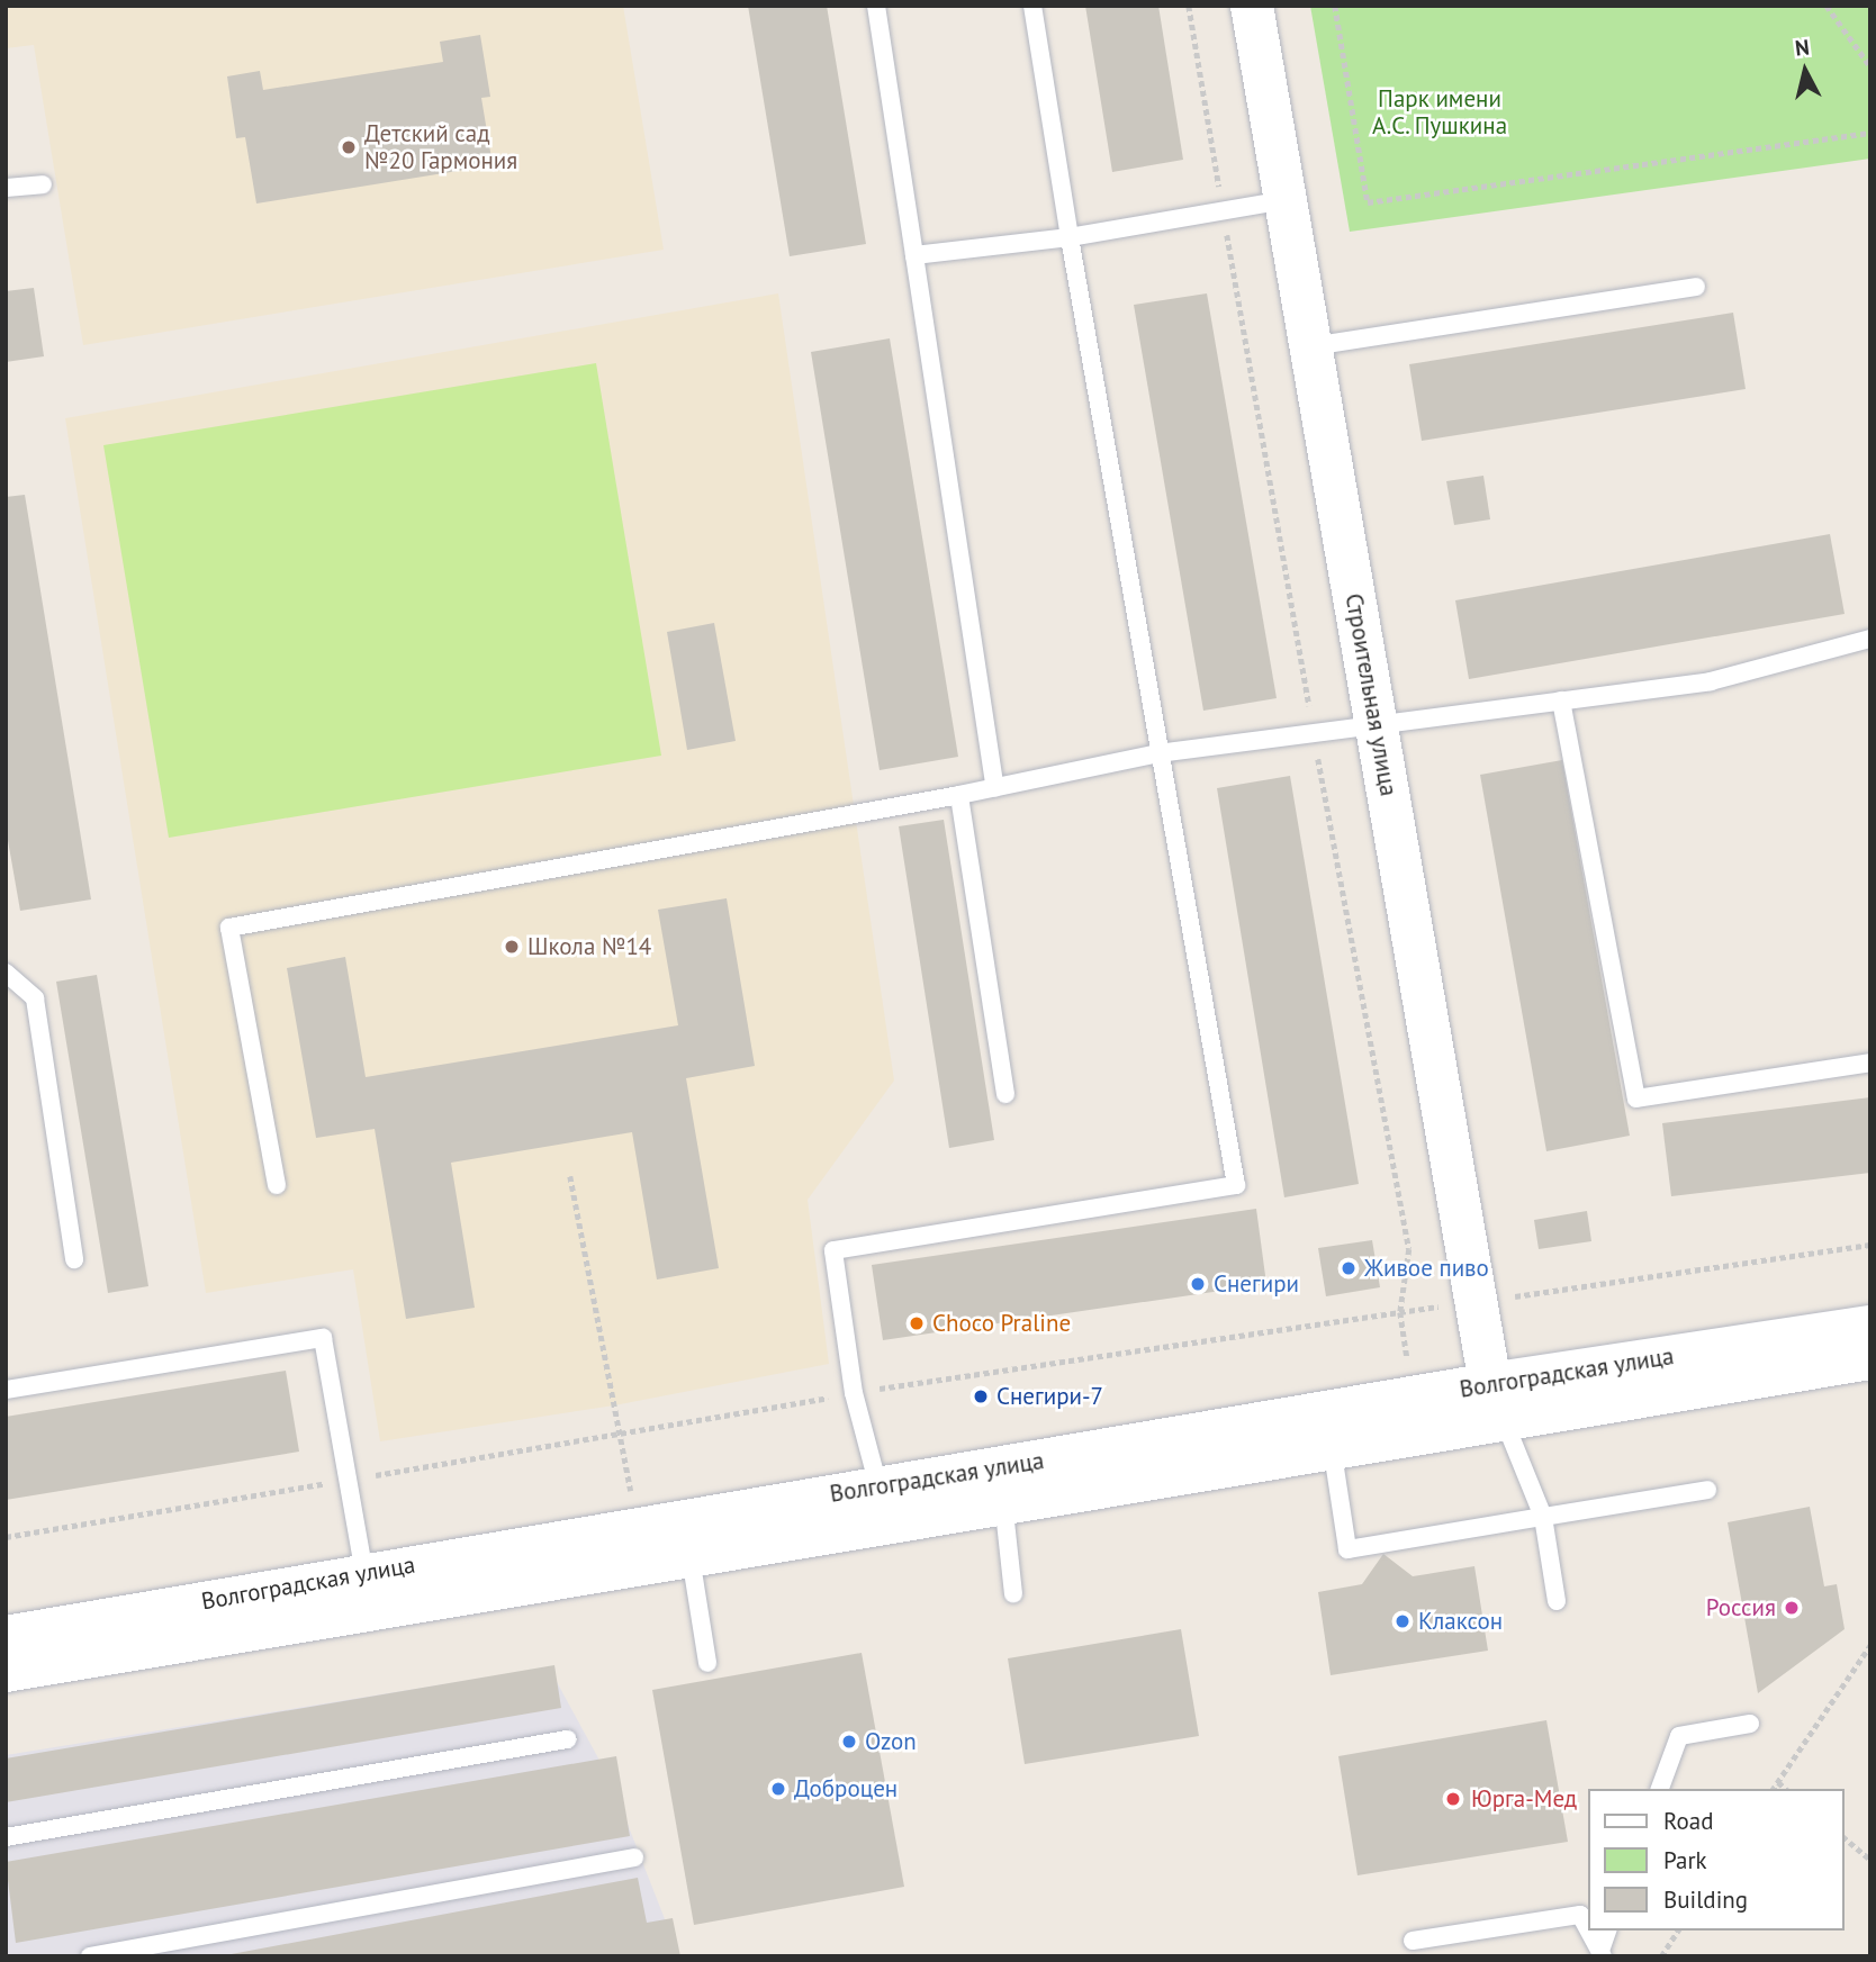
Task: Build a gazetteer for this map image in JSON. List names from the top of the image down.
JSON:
{
  "streets": {
    "main road": ["Строительная улица", "Волгоградская улица"]
  },
  "crossings": [
    ["Строительная улица", "Волгоградская улица"]
  ],
  "parks": ["Парк имени А.С. Пушкина"],
  "places": [
    "Детский сад №20 Гармония",
    "Школа №14",
    "Живое пиво",
    "Снегири",
    "Choco Praline",
    "Снегири-7",
    "Россия",
    "Клаксон",
    "Ozon",
    "Доброцен",
    "Юрга-Мед"
  ],
  "legend": ["Road", "Park", "Building"],
  "north": "top"
}
